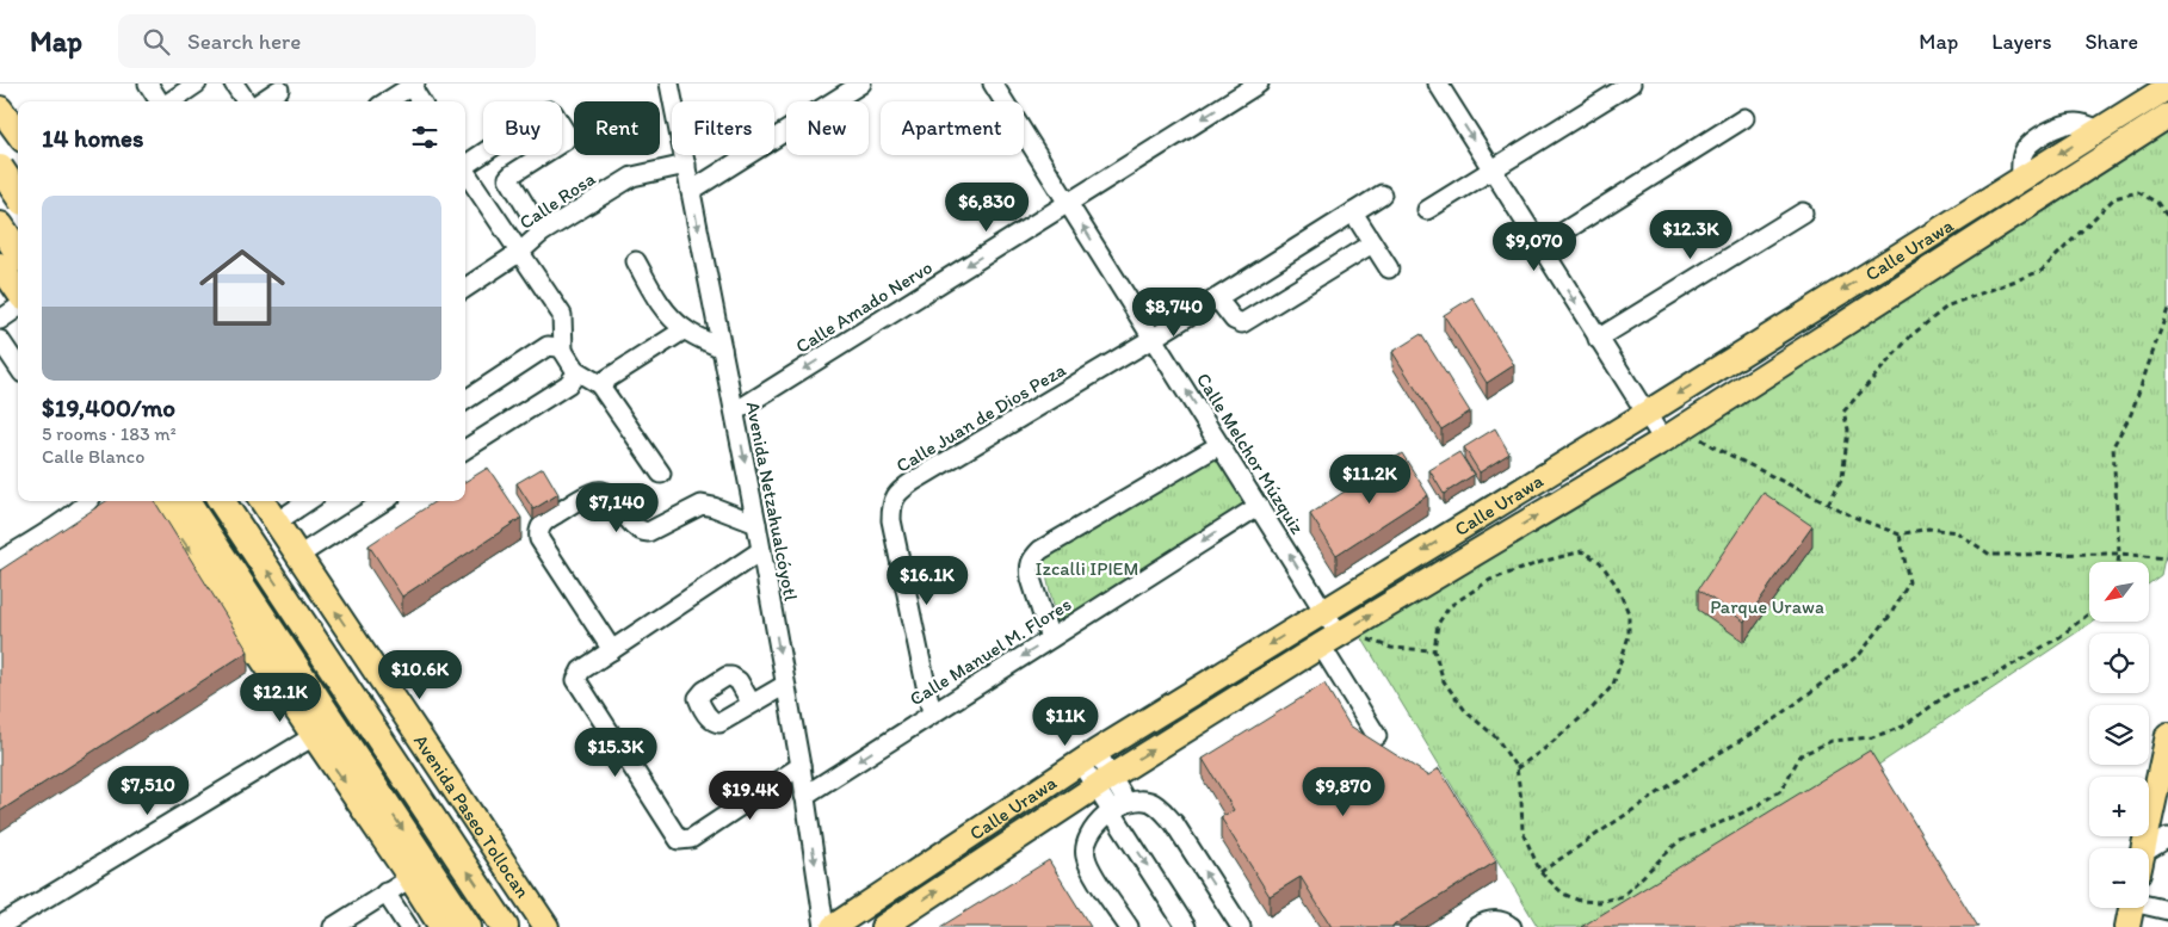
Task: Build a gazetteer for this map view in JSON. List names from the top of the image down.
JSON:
{
  "streets": {
    "highway": ["Avenida Paseo Tollocan"],
    "main road": ["Calle Urawa"],
    "street": [
      "Calle Rosa",
      "Calle Amado Nervo",
      "Calle Juan de Dios Peza",
      "Calle Melchor Múzquiz",
      "Avenida Netzahualcóyotl",
      "Calle Manuel M. Flores"
    ]
  },
  "crossings": [
    ["Calle Rosa", "Avenida Netzahualcóyotl"],
    ["Calle Urawa", "Calle Melchor Múzquiz"],
    ["Calle Amado Nervo", "Calle Melchor Múzquiz"],
    ["Calle Amado Nervo", "Avenida Netzahualcóyotl"],
    ["Calle Juan de Dios Peza", "Calle Melchor Múzquiz"],
    ["Calle Juan de Dios Peza", "Calle Manuel M. Flores"],
    ["Calle Melchor Múzquiz", "Calle Manuel M. Flores"],
    ["Avenida Netzahualcóyotl", "Calle Manuel M. Flores"]
  ],
  "one_way": [
    "Calle Amado Nervo",
    "Calle Melchor Múzquiz",
    "Avenida Netzahualcóyotl",
    "Calle Manuel M. Flores"
  ],
  "parks": ["Izcalli IPIEM", "Parque Urawa"],
  "north": "bottom left",
  "page": {
    "header": "Map",
    "search": "Search here",
    "nav": ["Map", "Layers", "Share"],
    "chip": [
      "Buy",
      "Rent",
      "Filters",
      "New",
      "Apartment"
    ],
    "heading": "14 homes",
    "list": [
      {
        "name": "$19,400/mo",
        "note": "5 rooms · 183 m² · Calle Blanco"
      }
    ],
    "price": [
      "$6,830",
      "$12.3K",
      "$9,070",
      "$8,740",
      "$11.2K",
      "$7,140",
      "$16.1K",
      "$10.6K",
      "$12.1K",
      "$11K",
      "$15.3K",
      "$7,510",
      "$9,870",
      "$19.4K"
    ],
    "map_buttons": ["+", "−"]
  }
}
